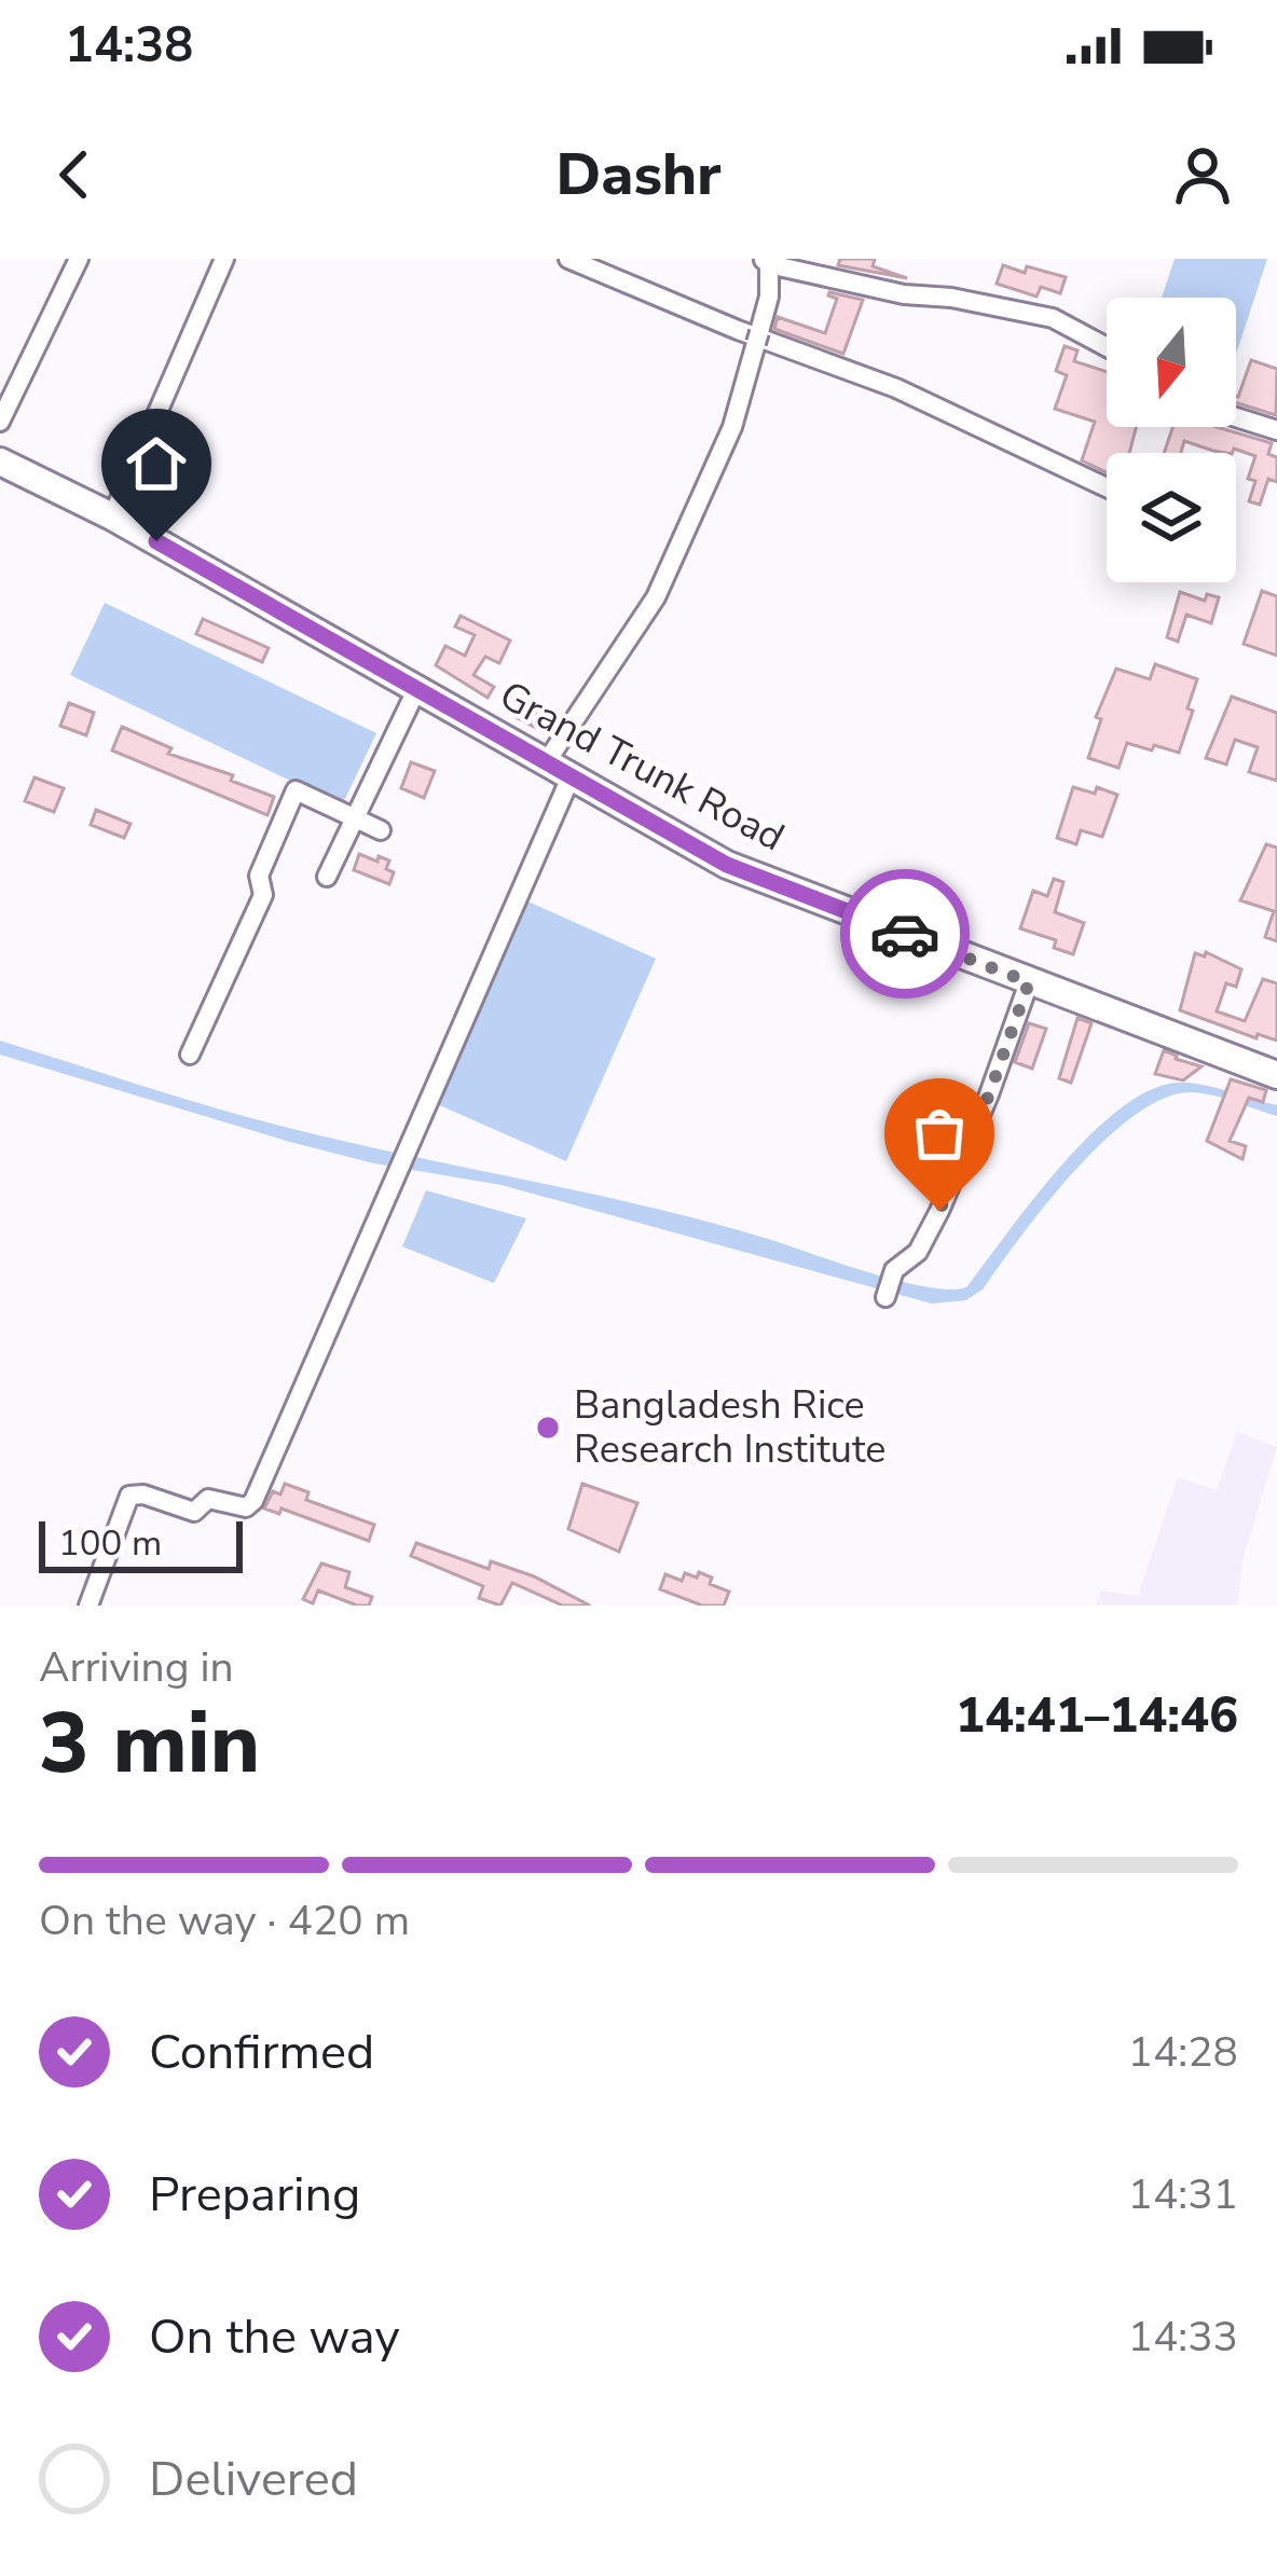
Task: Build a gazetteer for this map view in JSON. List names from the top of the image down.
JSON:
{
  "streets": {
    "highway": ["Grand Trunk Road"]
  },
  "places": ["Bangladesh Rice Research Institute"],
  "scale_bar": "100 m",
  "north": "bottom",
  "page": {
    "status": "14:38",
    "header": "Dashr",
    "scale": "100 m",
    "heading": ["3 min", "Arriving in", "14:41–14:46"],
    "bar": "On the way · 420 m",
    "list": [
      ["Confirmed", "14:28"],
      ["Preparing", "14:31"],
      ["On the way", "14:33"],
      "Delivered"
    ]
  }
}
